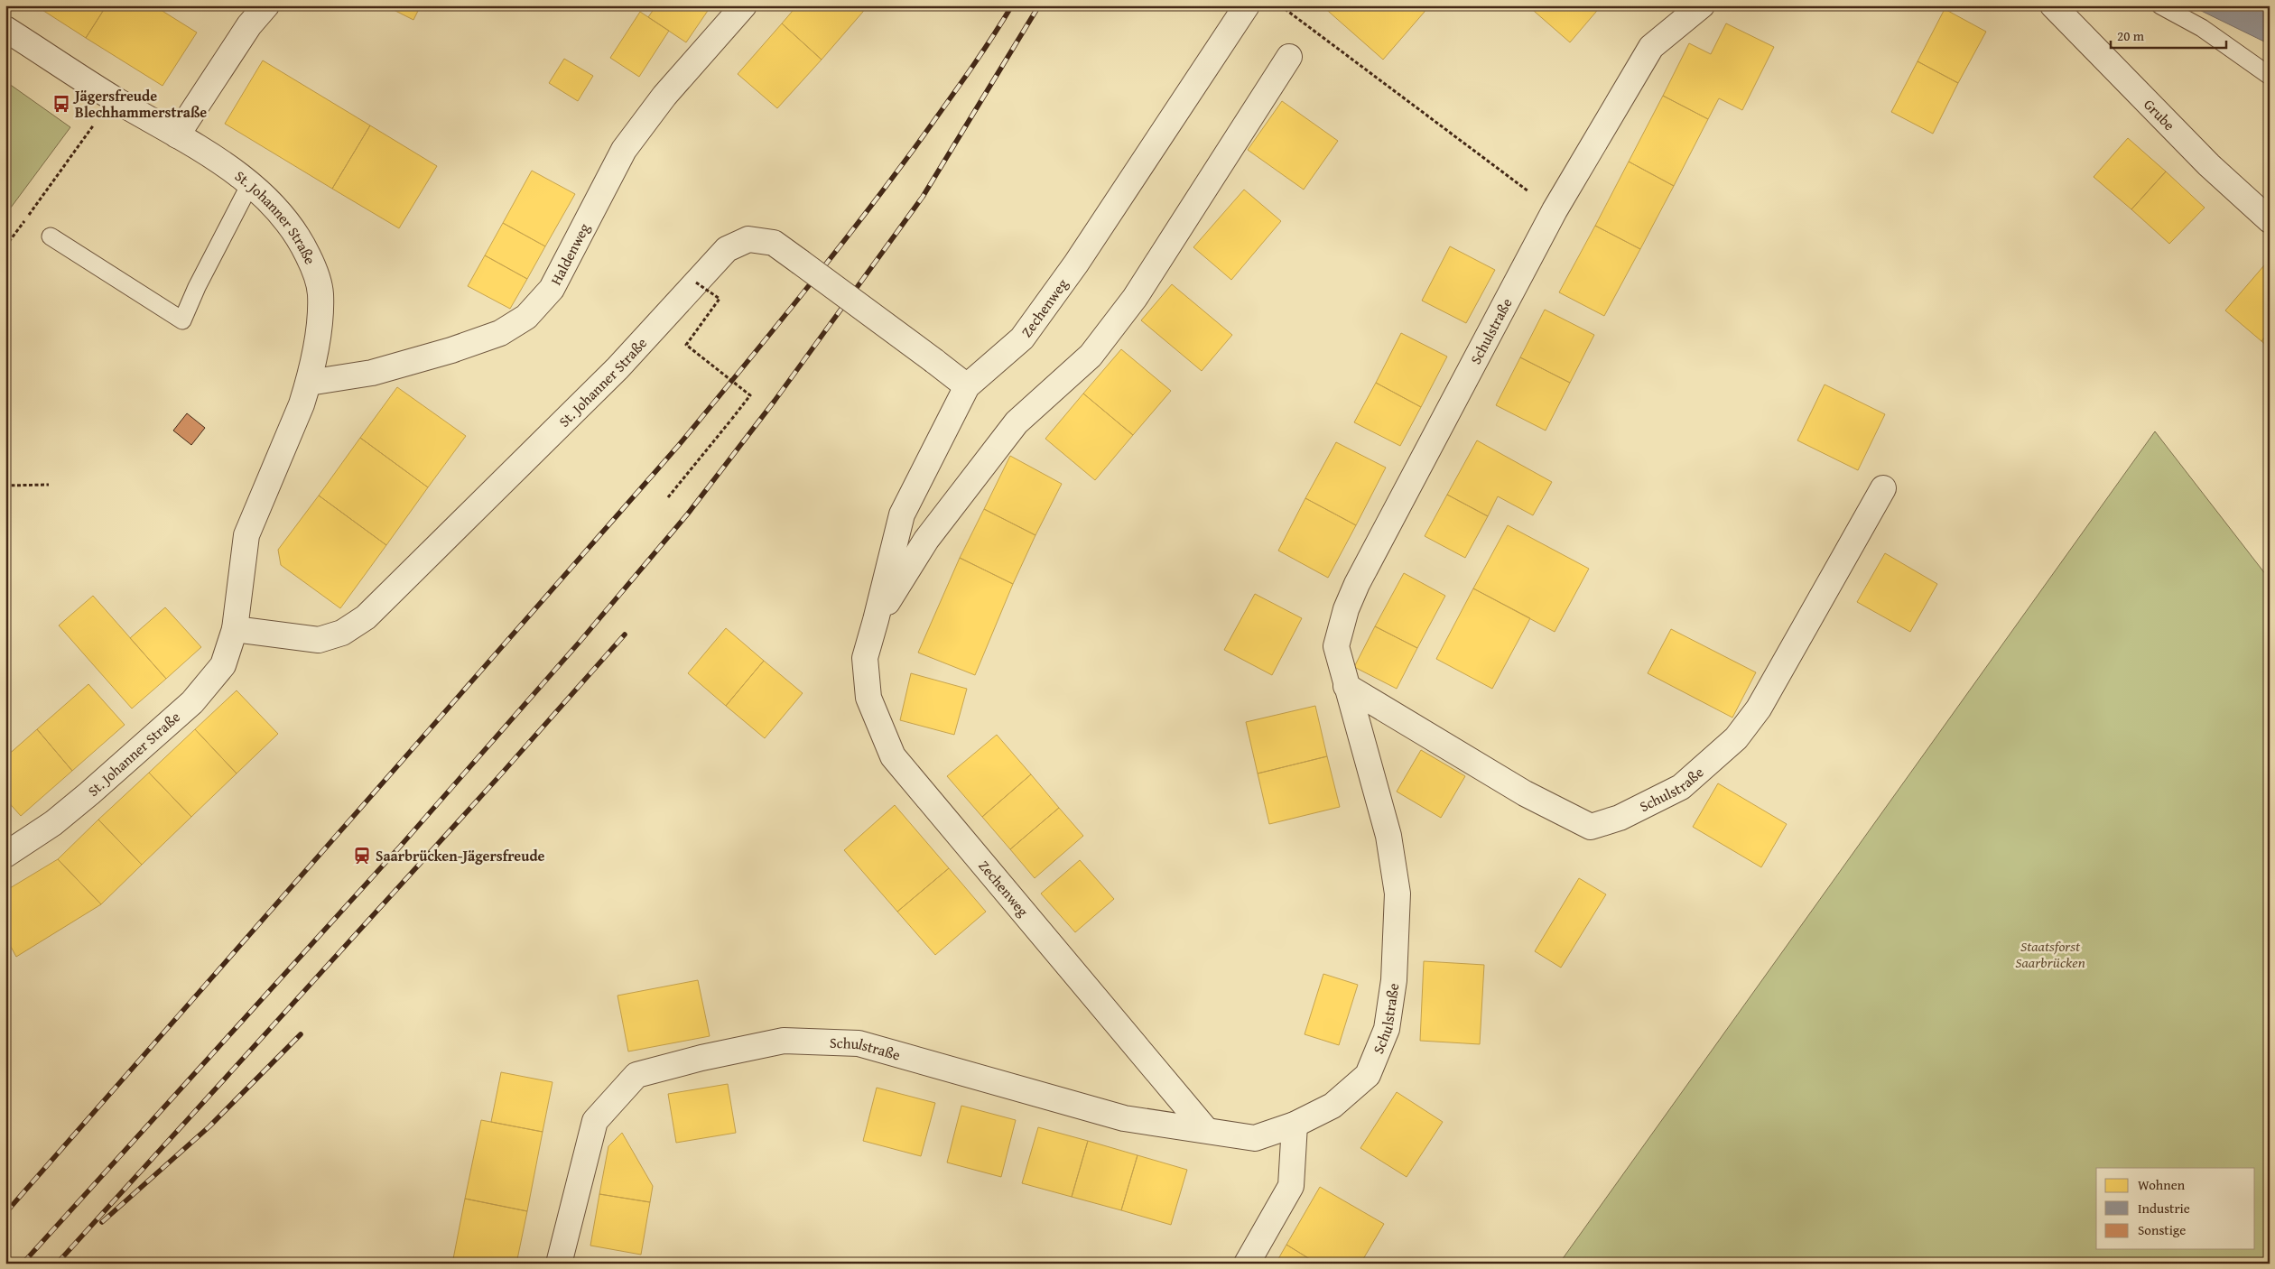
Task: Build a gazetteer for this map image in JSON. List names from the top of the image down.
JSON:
{
  "streets": {
    "street": [
      "Grube",
      "St. Johanner Straße",
      "Haldenweg",
      "Zechenweg",
      "Schulstraße"
    ]
  },
  "crossings": [
    ["St. Johanner Straße", "Haldenweg"],
    ["St. Johanner Straße", "Zechenweg"],
    ["Zechenweg", "Schulstraße"]
  ],
  "parks": ["Staatsforst Saarbrücken"],
  "places": {
    "bus stop": ["Jägersfreude Blechhammerstraße"],
    "station": ["Saarbrücken-Jägersfreude"]
  },
  "legend": ["Wohnen", "Industrie", "Sonstige"],
  "scale_bar": "20 m"
}
